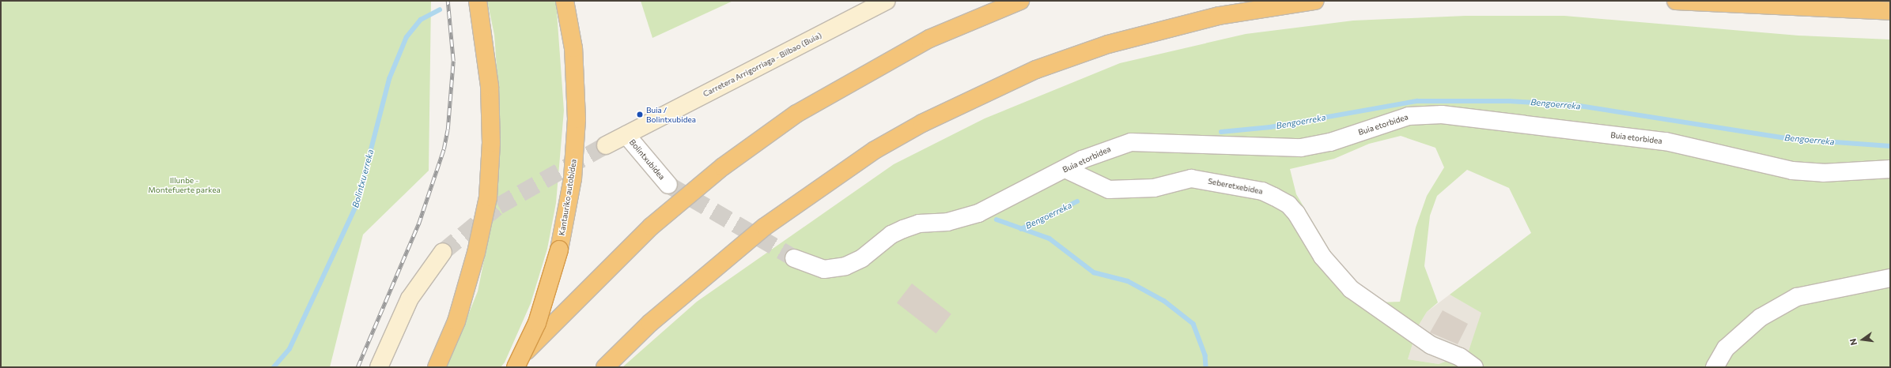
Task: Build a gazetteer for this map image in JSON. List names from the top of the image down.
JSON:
{
  "streets": {
    "highway": ["Kantauriko autobidea"],
    "street": [
      "Carretera Arrigorriaga - Bilbao (Buia)",
      "Buia etorbidea",
      "Bolintxubidea",
      "Seberetxebidea"
    ]
  },
  "crossings": [
    ["Carretera Arrigorriaga - Bilbao (Buia)", "Bolintxubidea"],
    ["Buia etorbidea", "Seberetxebidea"]
  ],
  "water": ["Bengoerreka", "Bolintxu erreka"],
  "parks": ["Illunbe - Montefuerte parkea"],
  "places": ["Buia / Bolintxubidea"],
  "north": "left"
}
